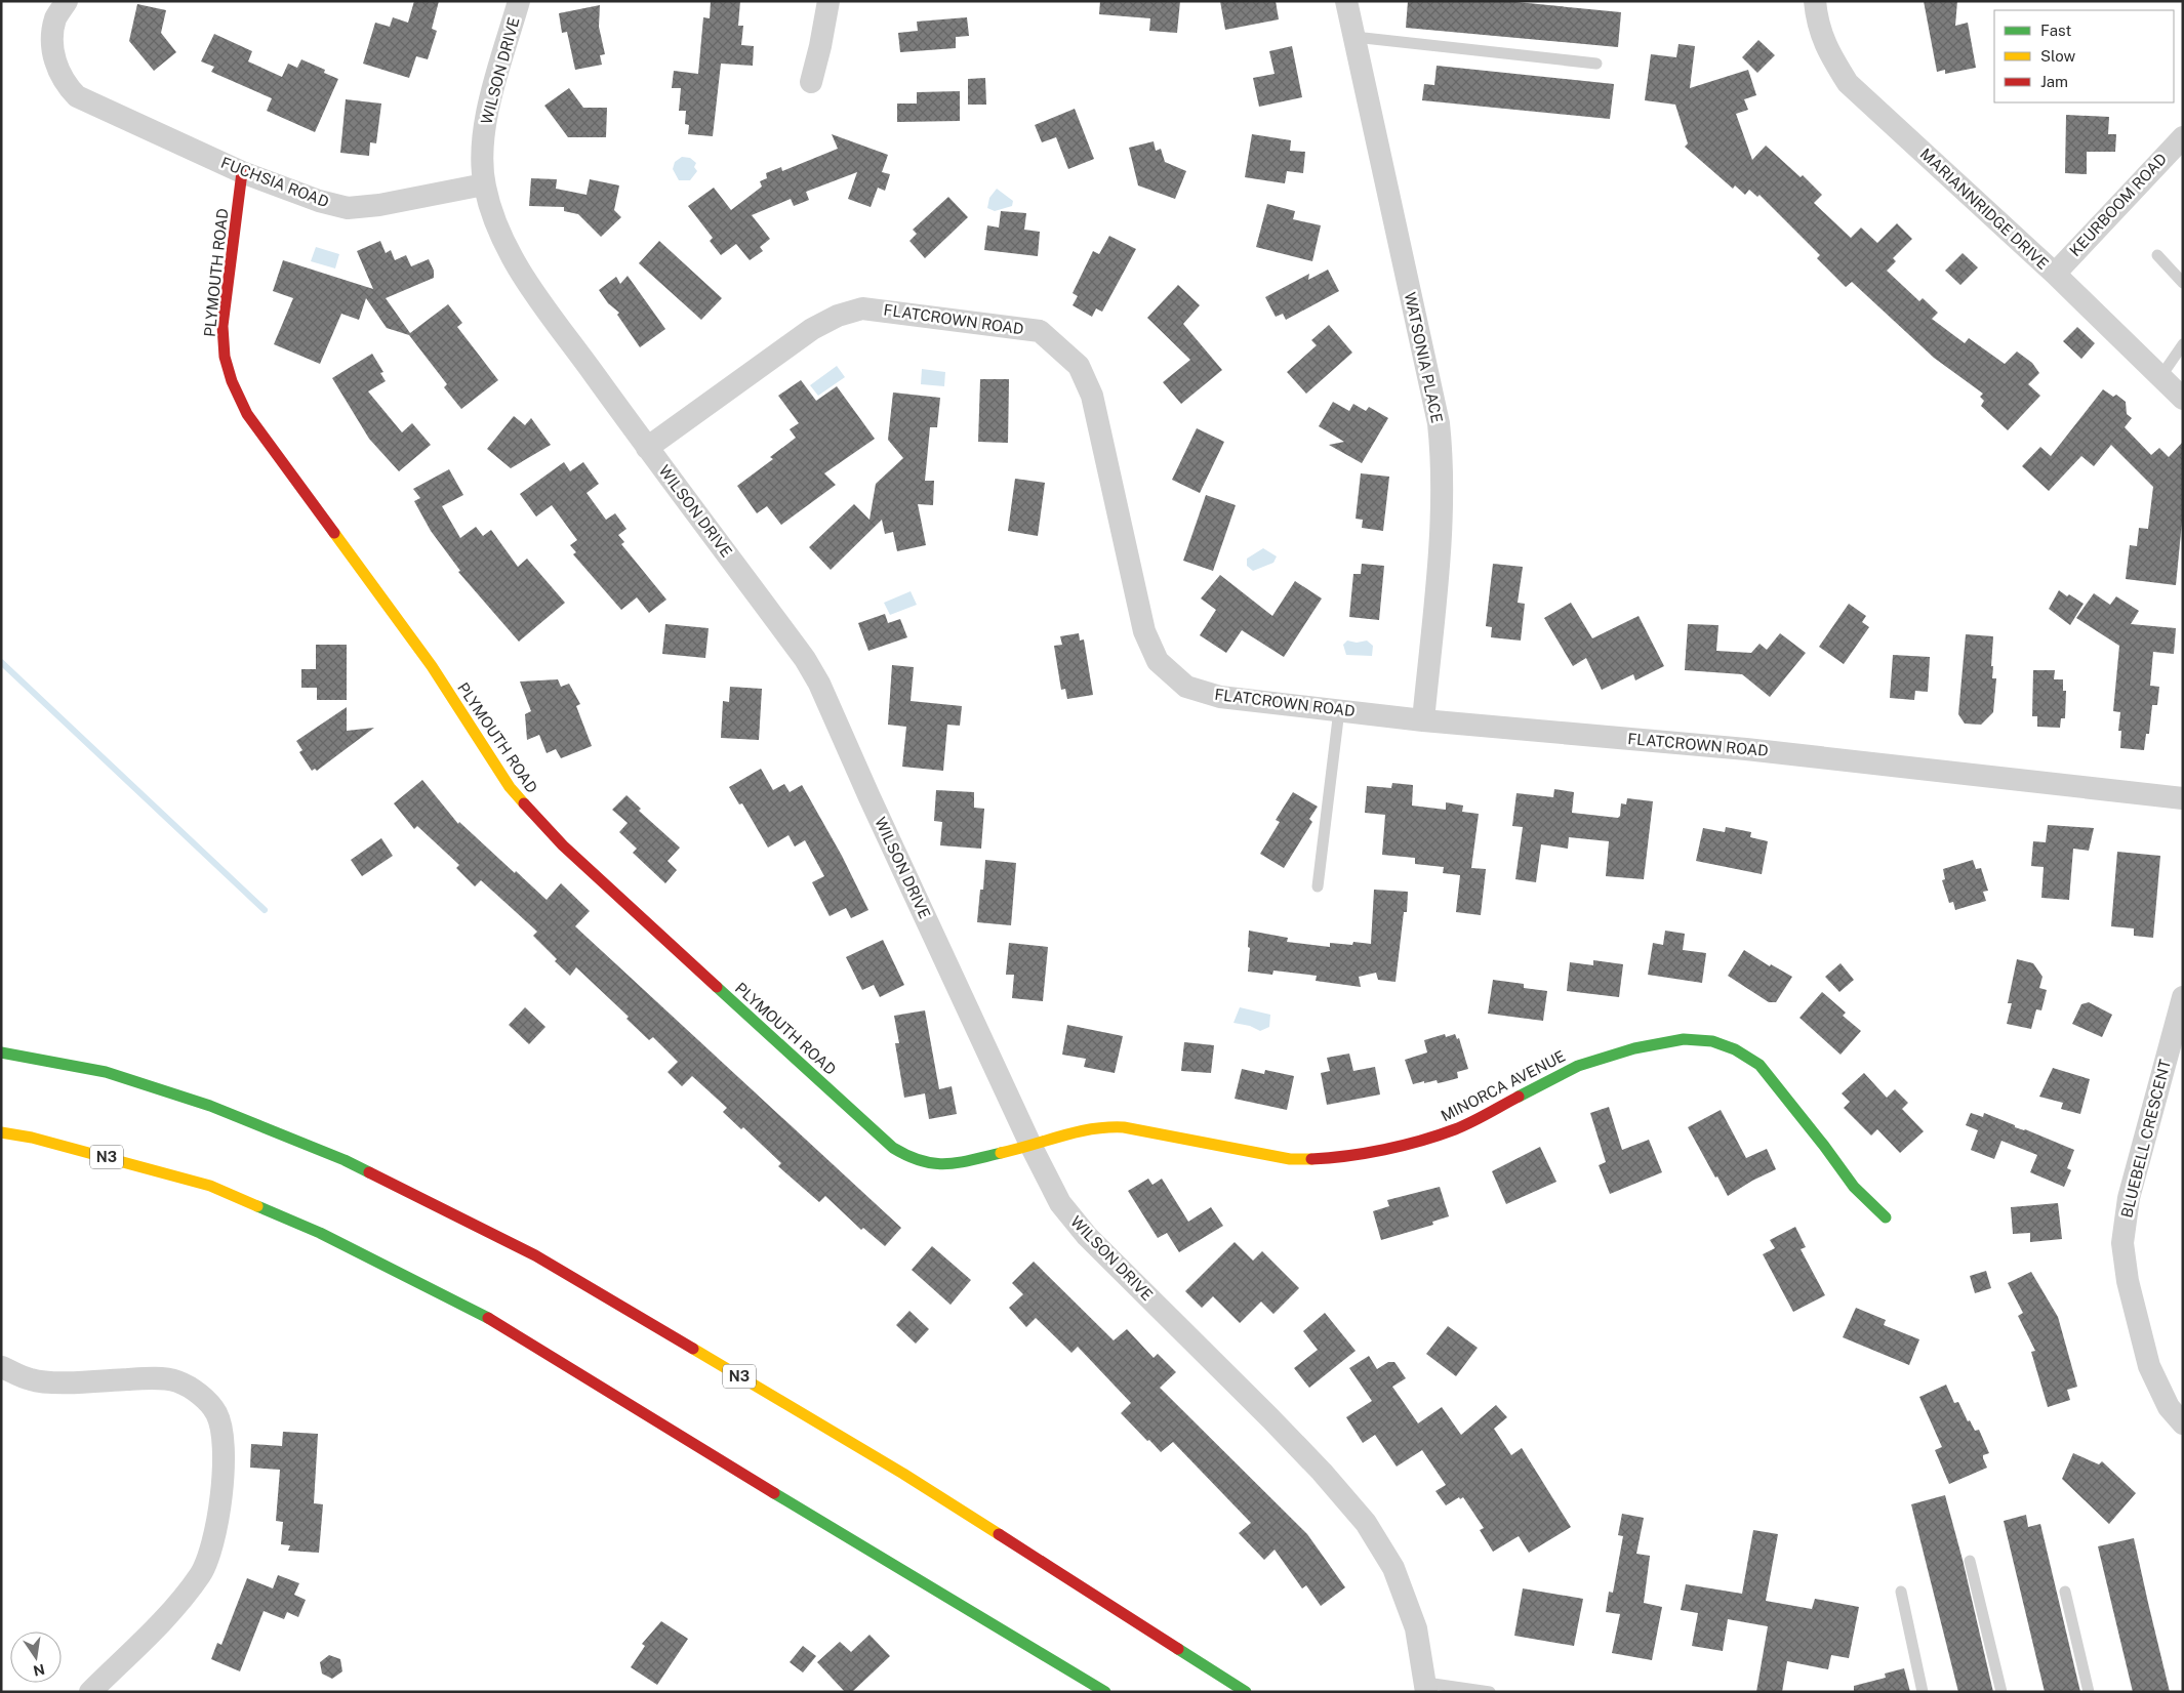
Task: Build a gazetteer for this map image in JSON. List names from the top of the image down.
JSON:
{
  "streets": {
    "main road": ["PLYMOUTH ROAD", "MINORCA AVENUE", "N3"],
    "street": [
      "WILSON DRIVE",
      "FUCHSIA ROAD",
      "KEURBOOM ROAD",
      "MARIANNRIDGE DRIVE",
      "FLATCROWN ROAD",
      "WATSONIA PLACE",
      "BLUEBELL CRESCENT"
    ]
  },
  "crossings": [
    ["WILSON DRIVE", "FUCHSIA ROAD"],
    ["WILSON DRIVE", "PLYMOUTH ROAD"],
    ["WILSON DRIVE", "FLATCROWN ROAD"],
    ["WILSON DRIVE", "MINORCA AVENUE"],
    ["FUCHSIA ROAD", "PLYMOUTH ROAD"],
    ["KEURBOOM ROAD", "MARIANNRIDGE DRIVE"],
    ["PLYMOUTH ROAD", "MINORCA AVENUE"],
    ["FLATCROWN ROAD", "WATSONIA PLACE"]
  ],
  "legend": ["Fast", "Slow", "Jam"],
  "north": "bottom"
}
